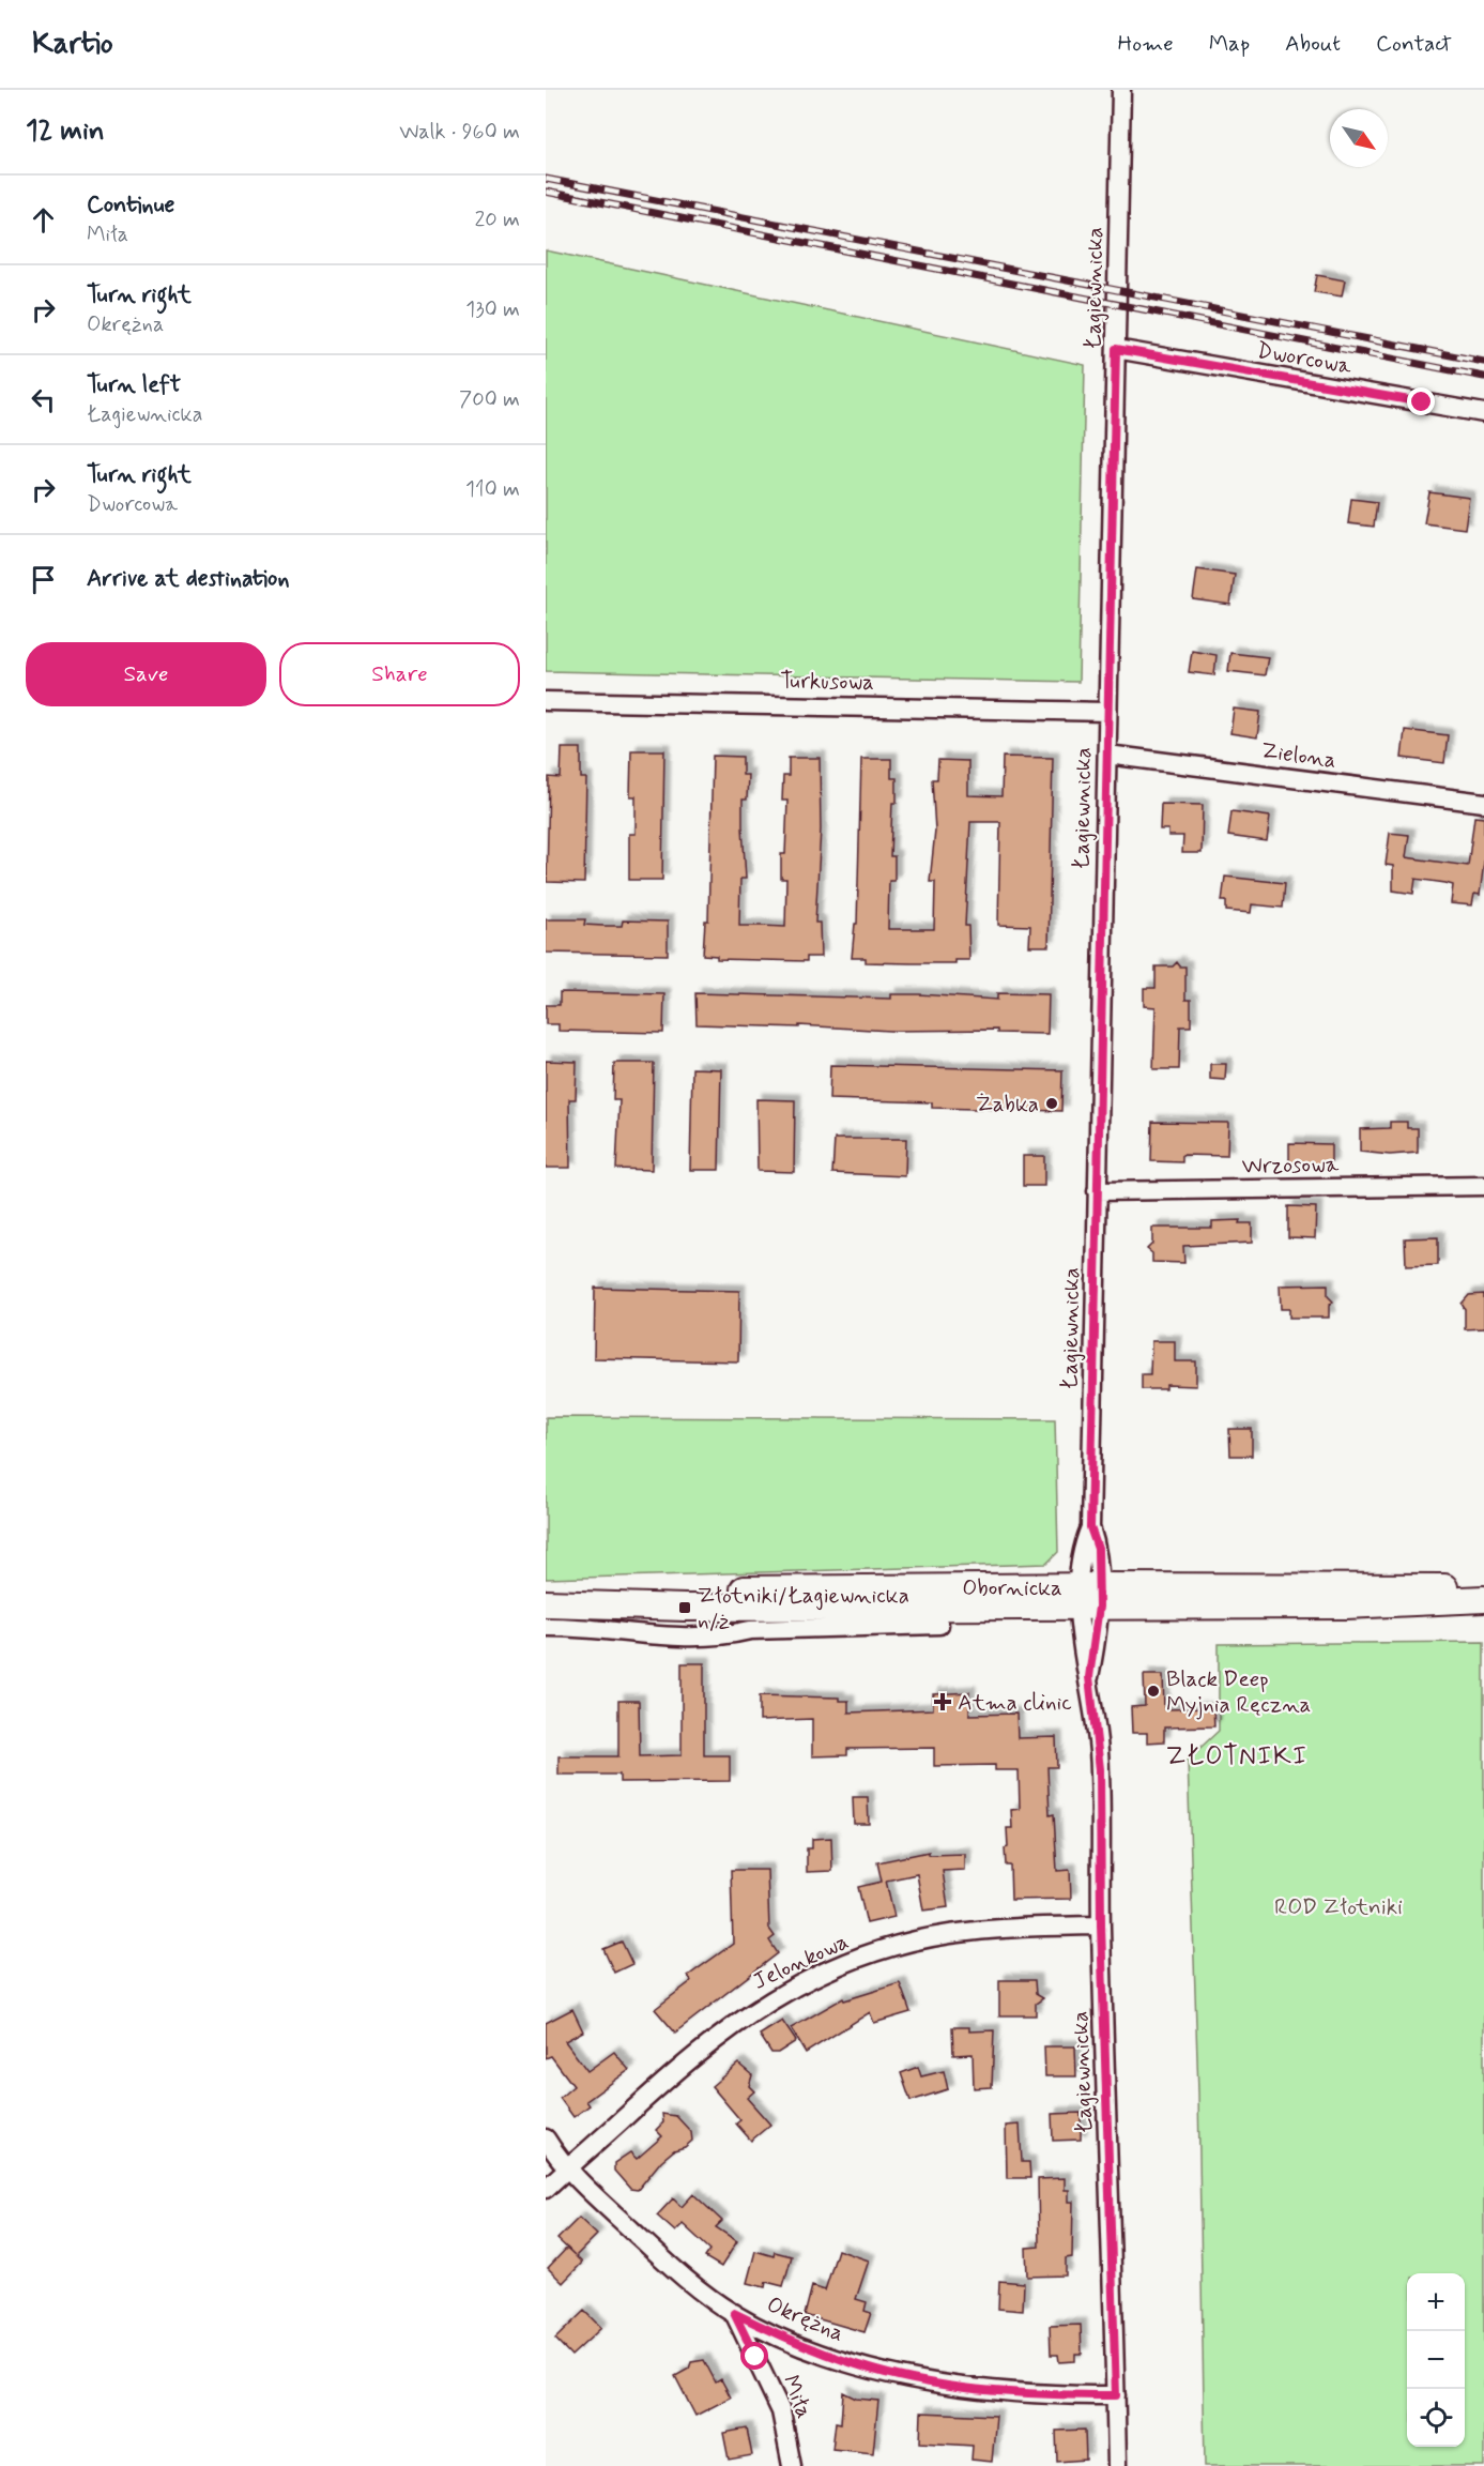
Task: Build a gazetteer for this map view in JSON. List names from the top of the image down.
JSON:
{
  "streets": {
    "main road": ["Obornicka"],
    "street": [
      "Łagiewnicka",
      "Dworcowa",
      "Turkusowa",
      "Zielona",
      "Wrzosowa",
      "Jelonkowa",
      "Okrężna",
      "Miła"
    ]
  },
  "crossings": [
    ["Łagiewnicka", "Dworcowa"],
    ["Łagiewnicka", "Turkusowa"],
    ["Łagiewnicka", "Zielona"],
    ["Łagiewnicka", "Wrzosowa"],
    ["Łagiewnicka", "Obornicka"],
    ["Łagiewnicka", "Jelonkowa"],
    ["Łagiewnicka", "Okrężna"],
    ["Jelonkowa", "Okrężna"],
    ["Okrężna", "Miła"]
  ],
  "districts": ["ZŁOTNIKI"],
  "parks": ["ROD Złotniki"],
  "places": {
    "other": ["Żabka", "Black Deep Myjnia Ręczna"],
    "transit": ["Złotniki/Łagiewnicka n/ż"],
    "health": ["Atma clinic"]
  },
  "north": "bottom right",
  "page": {
    "header": "Kartio",
    "nav": [
      "Home",
      "Map",
      "About",
      "Contact"
    ],
    "heading": ["12 min", "Walk · 960 m"],
    "list": [
      ["Continue", "Miła", "20 m"],
      ["Turn right", "Okrężna", "130 m"],
      ["Turn left", "Łagiewnicka", "700 m"],
      ["Turn right", "Dworcowa", "110 m"],
      "Arrive at destination"
    ],
    "buttons": ["Save", "Share"],
    "map_buttons": ["+", "−"]
  }
}
